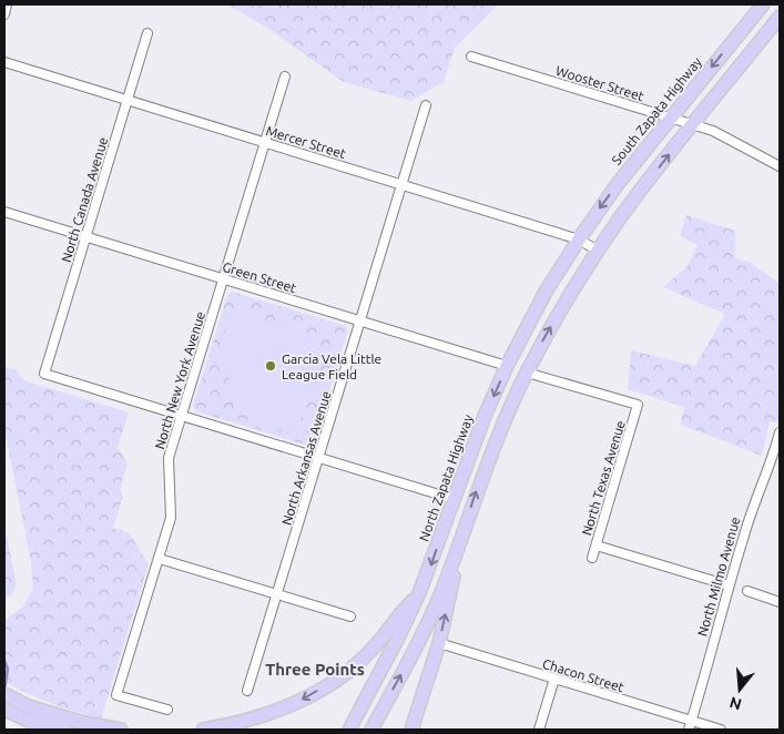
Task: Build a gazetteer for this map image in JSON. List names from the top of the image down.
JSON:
{
  "streets": {
    "main road": ["South Zapata Highway", "North Zapata Highway"],
    "street": [
      "Wooster Street",
      "Mercer Street",
      "North Canada Avenue",
      "Green Street",
      "North New York Avenue",
      "North Arkansas Avenue",
      "North Texas Avenue",
      "North Milmo Avenue",
      "Chacon Street"
    ]
  },
  "crossings": [
    ["Wooster Street", "South Zapata Highway"],
    ["South Zapata Highway", "Mercer Street"],
    ["South Zapata Highway", "North Zapata Highway"],
    ["Mercer Street", "North Canada Avenue"],
    ["Mercer Street", "North New York Avenue"],
    ["Mercer Street", "North Arkansas Avenue"],
    ["Mercer Street", "North Zapata Highway"],
    ["North Canada Avenue", "Green Street"],
    ["North Canada Avenue", "North New York Avenue"],
    ["Green Street", "North New York Avenue"],
    ["Green Street", "North Arkansas Avenue"],
    ["Green Street", "North Zapata Highway"],
    ["North Milmo Avenue", "Chacon Street"]
  ],
  "districts": ["Three Points"],
  "places": ["Garcia Vela Little League Field"],
  "north": "bottom"
}
